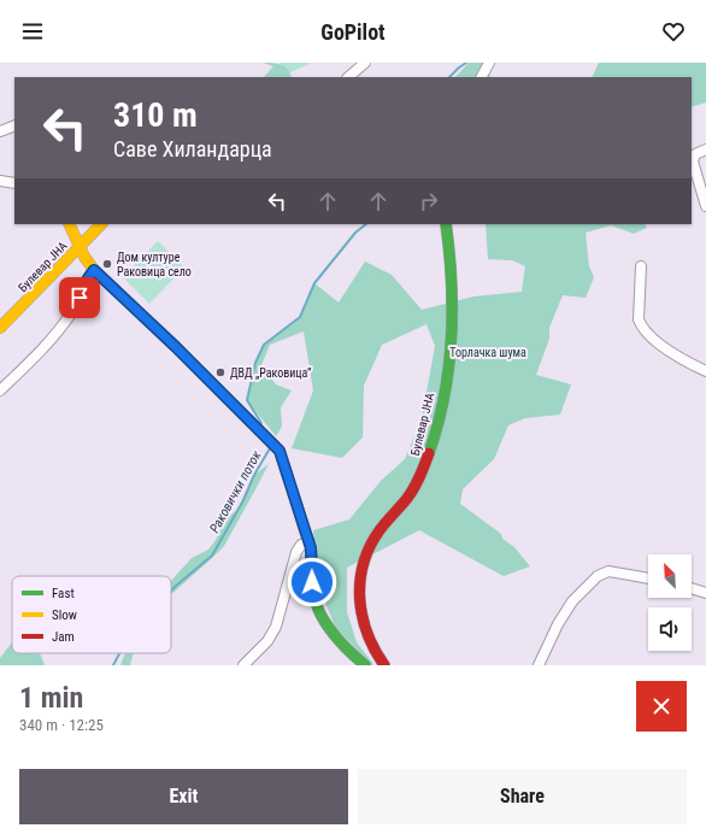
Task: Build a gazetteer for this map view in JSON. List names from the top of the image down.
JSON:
{
  "streets": {
    "main road": ["Булевар ЈНА"]
  },
  "water": ["Раковички поток"],
  "parks": ["Торлачка шума"],
  "places": ["Дом културе Раковица село", "ДВД „Раковица”"],
  "legend": ["Fast", "Slow", "Jam"],
  "north": "top left",
  "page": {
    "header": "GoPilot",
    "turn": ["310 m", "Саве Хиландарца"],
    "heading": ["1 min", "340 m · 12:25"],
    "buttons": ["Exit", "Share"]
  }
}
